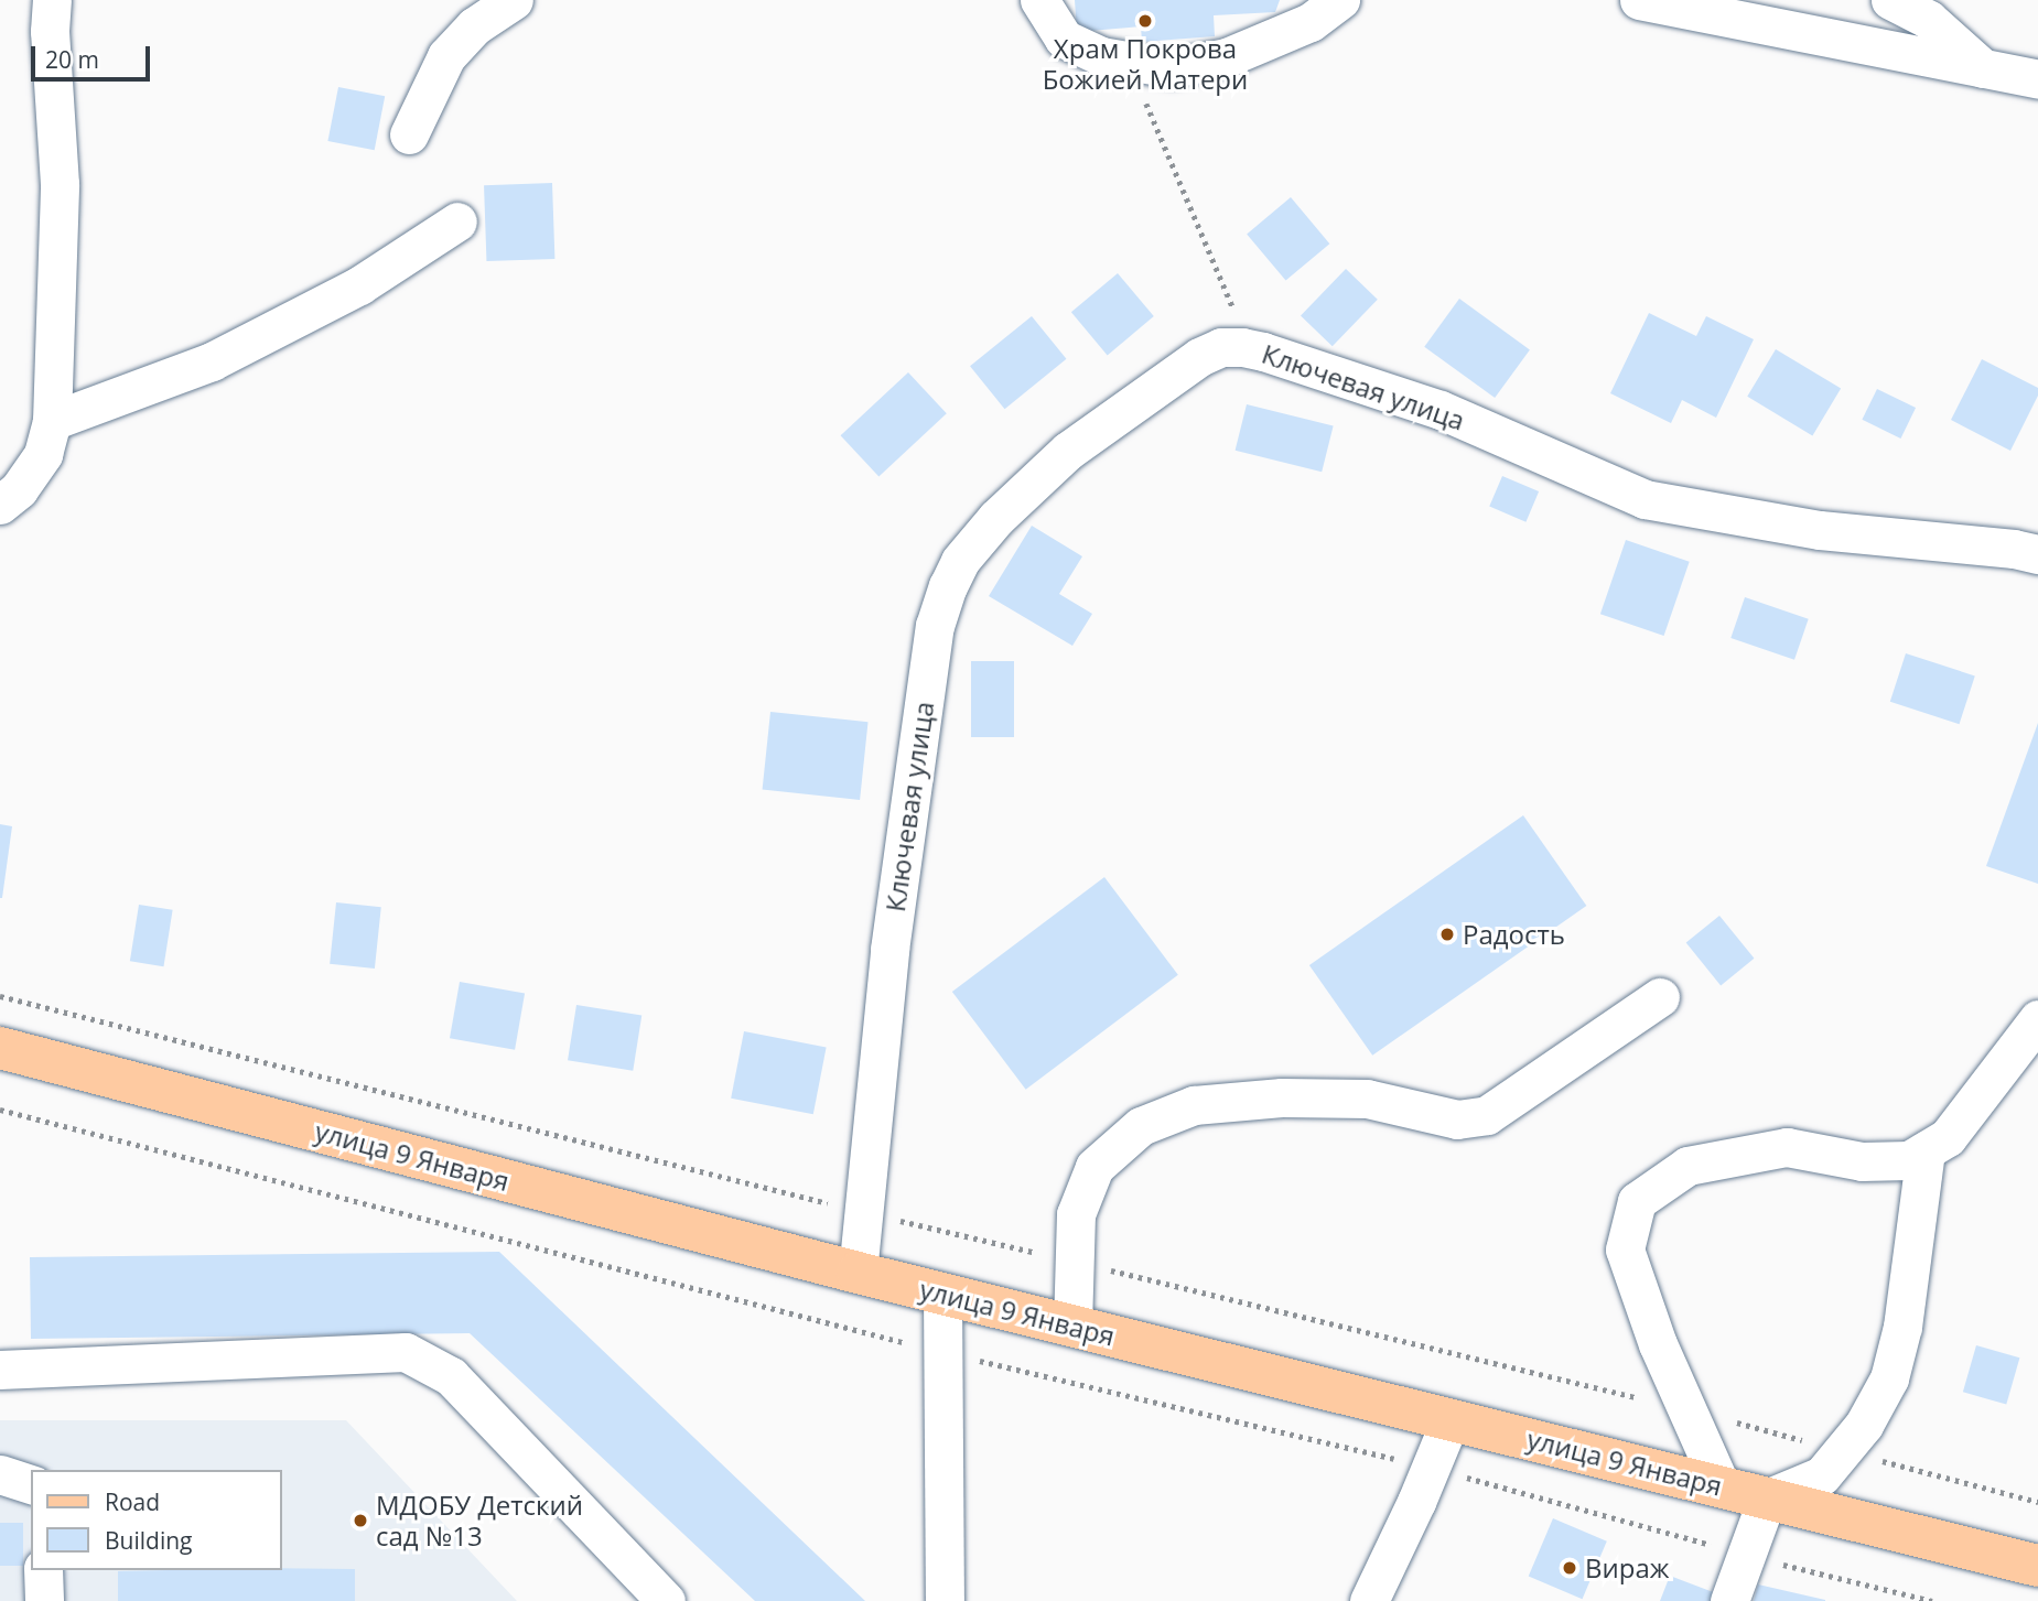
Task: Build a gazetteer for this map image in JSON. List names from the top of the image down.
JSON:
{
  "streets": {
    "main road": ["улица 9 Января"],
    "lane": ["Ключевая улица"]
  },
  "crossings": [
    ["Ключевая улица", "улица 9 Января"]
  ],
  "places": [
    "Храм Покрова Божией Матери",
    "Радость",
    "МДОБУ Детский сад №13",
    "Вираж"
  ],
  "legend": ["Road", "Building"],
  "scale_bar": "20 m"
}
